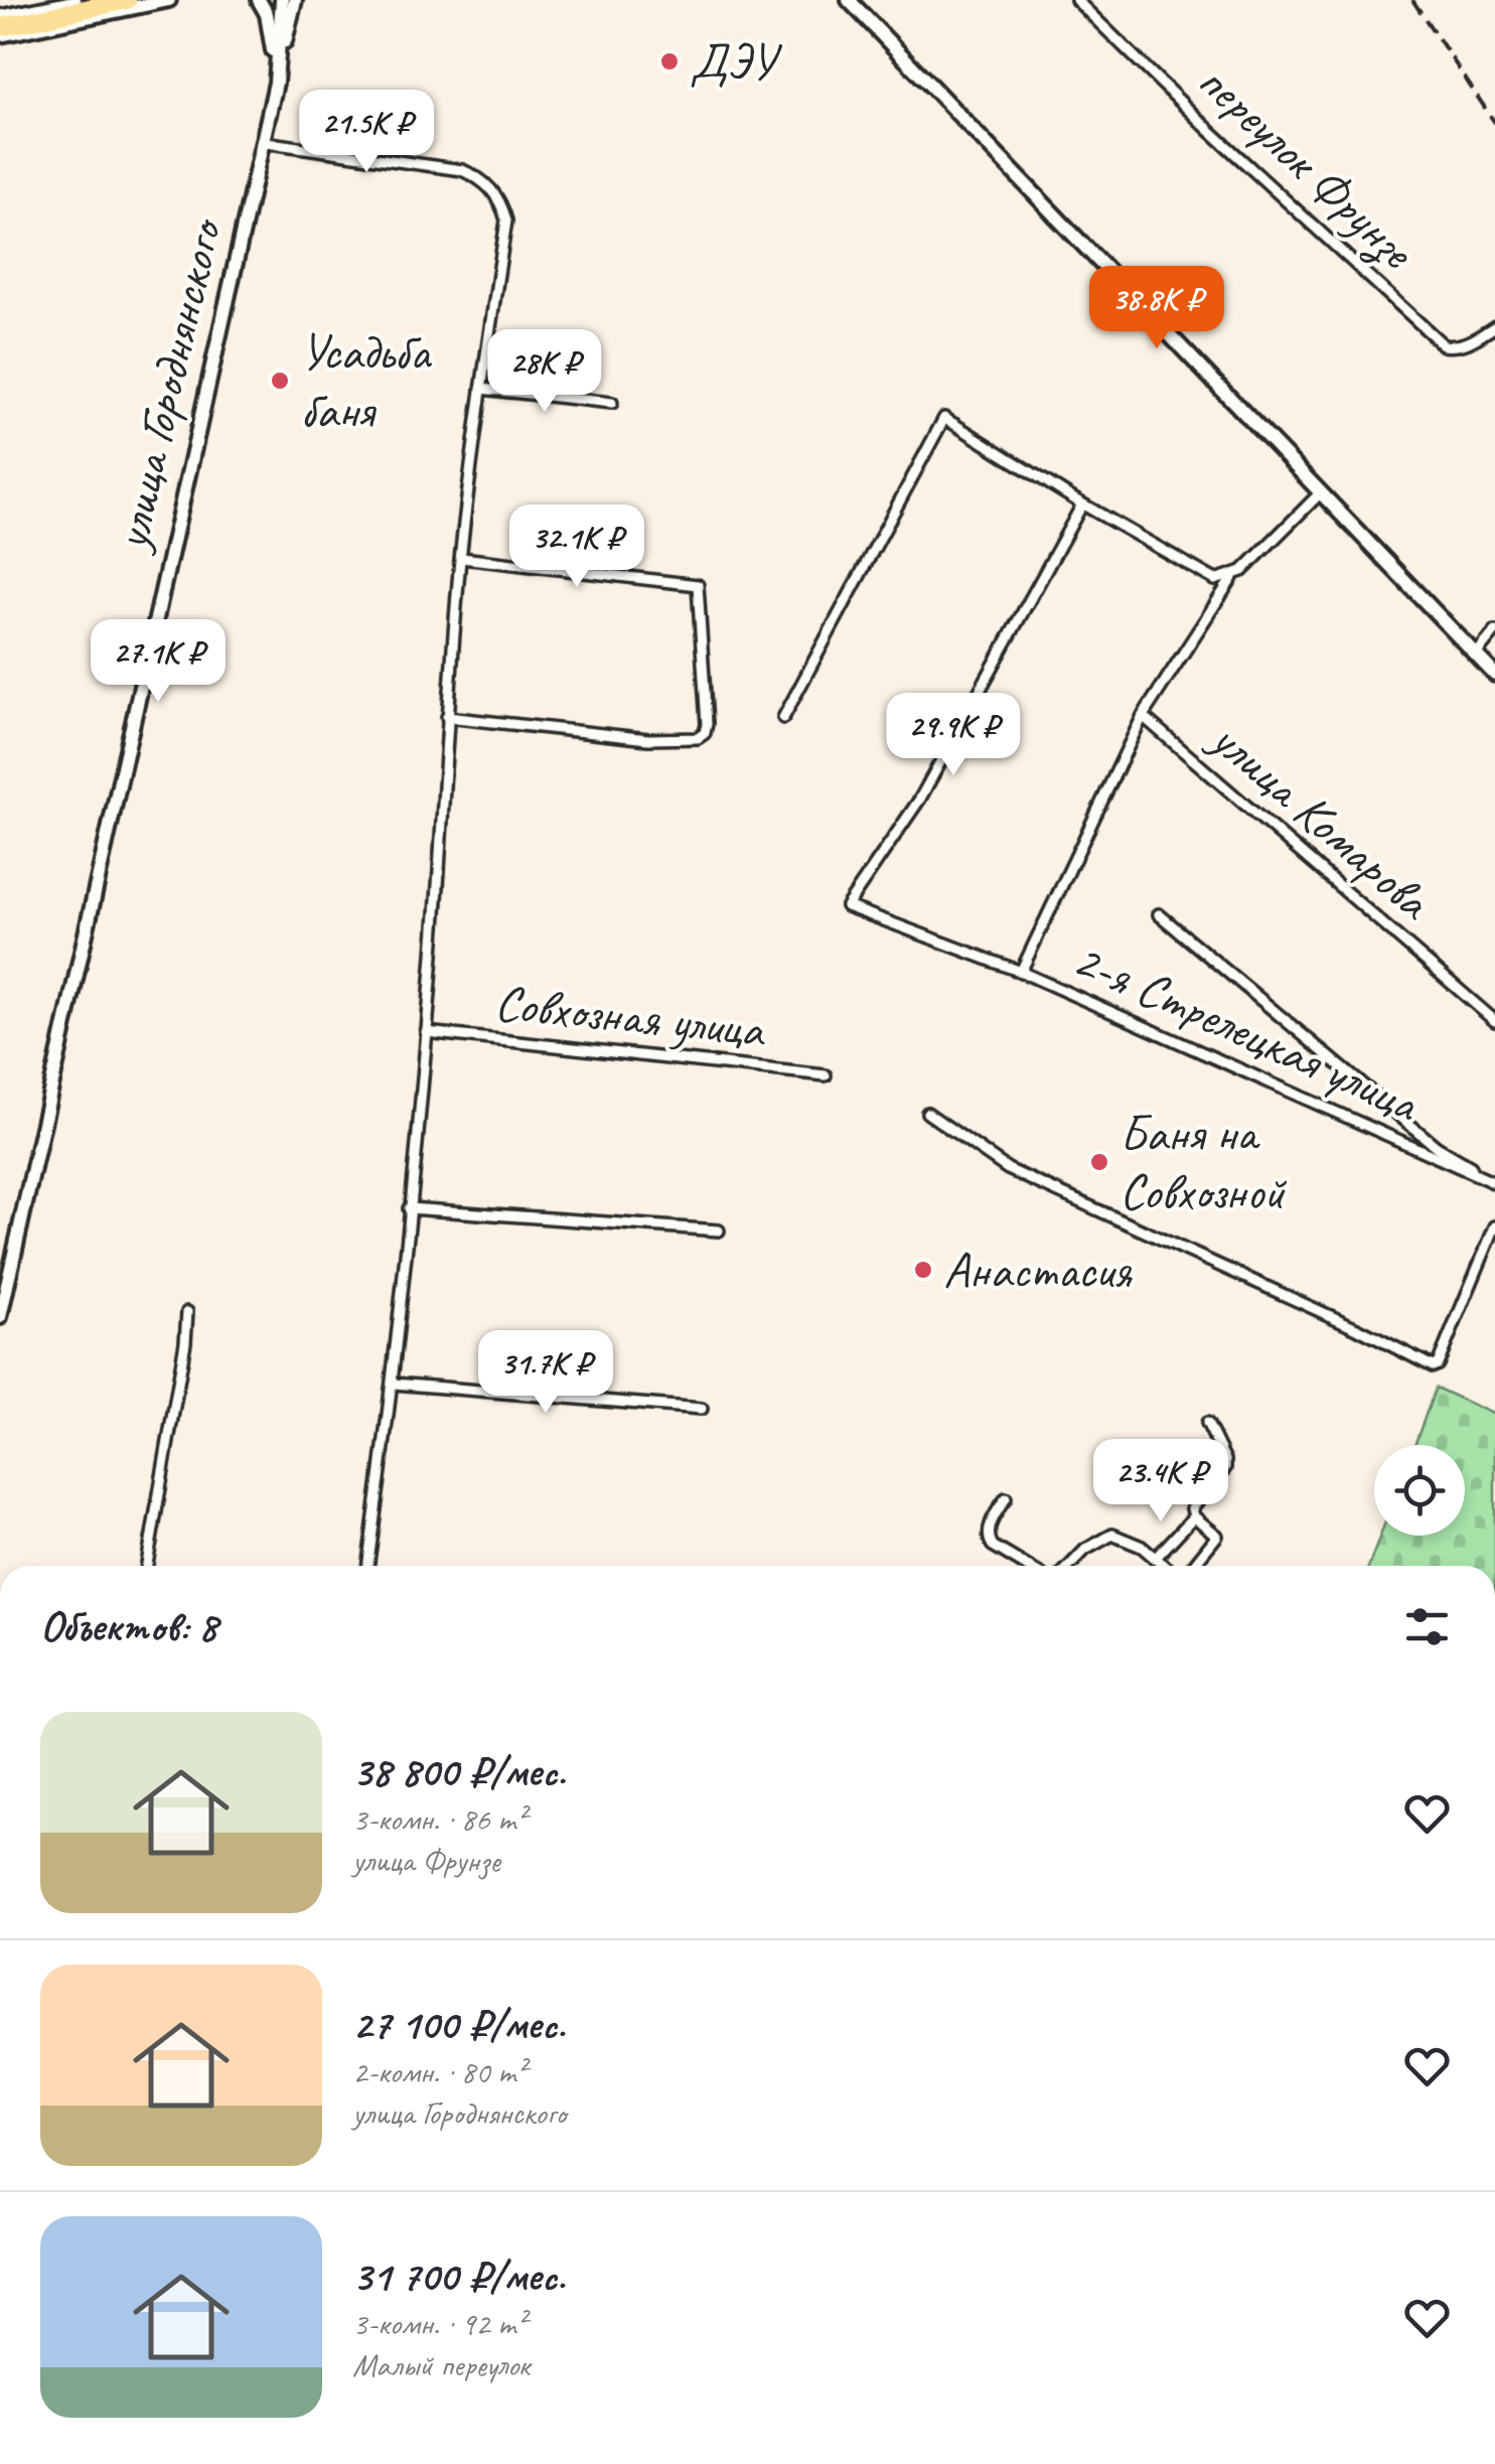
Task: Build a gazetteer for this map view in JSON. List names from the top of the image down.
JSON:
{
  "streets": {
    "main road": ["улица Городнянского"],
    "street": [
      "переулок Фрунзе",
      "улица Комарова",
      "Совхозная улица",
      "2-я Стрелецкая улица"
    ]
  },
  "places": [
    "ДЭУ",
    "Усадьба баня",
    "Баня на Совхозной",
    "Анастасия"
  ],
  "page": {
    "price": [
      "21.5K ₽",
      "38.8K ₽",
      "28K ₽",
      "32.1K ₽",
      "27.1K ₽",
      "29.9K ₽",
      "31.7K ₽",
      "23.4K ₽"
    ],
    "heading": "Объектов: 8",
    "list": [
      {
        "name": "38 800 ₽/мес.",
        "note": "3-комн. · 86 m² · улица Фрунзе"
      },
      {
        "name": "27 100 ₽/мес.",
        "note": "2-комн. · 80 m² · улица Городнянского"
      },
      {
        "name": "31 700 ₽/мес.",
        "note": "3-комн. · 92 m² · Малый переулок"
      }
    ]
  }
}
